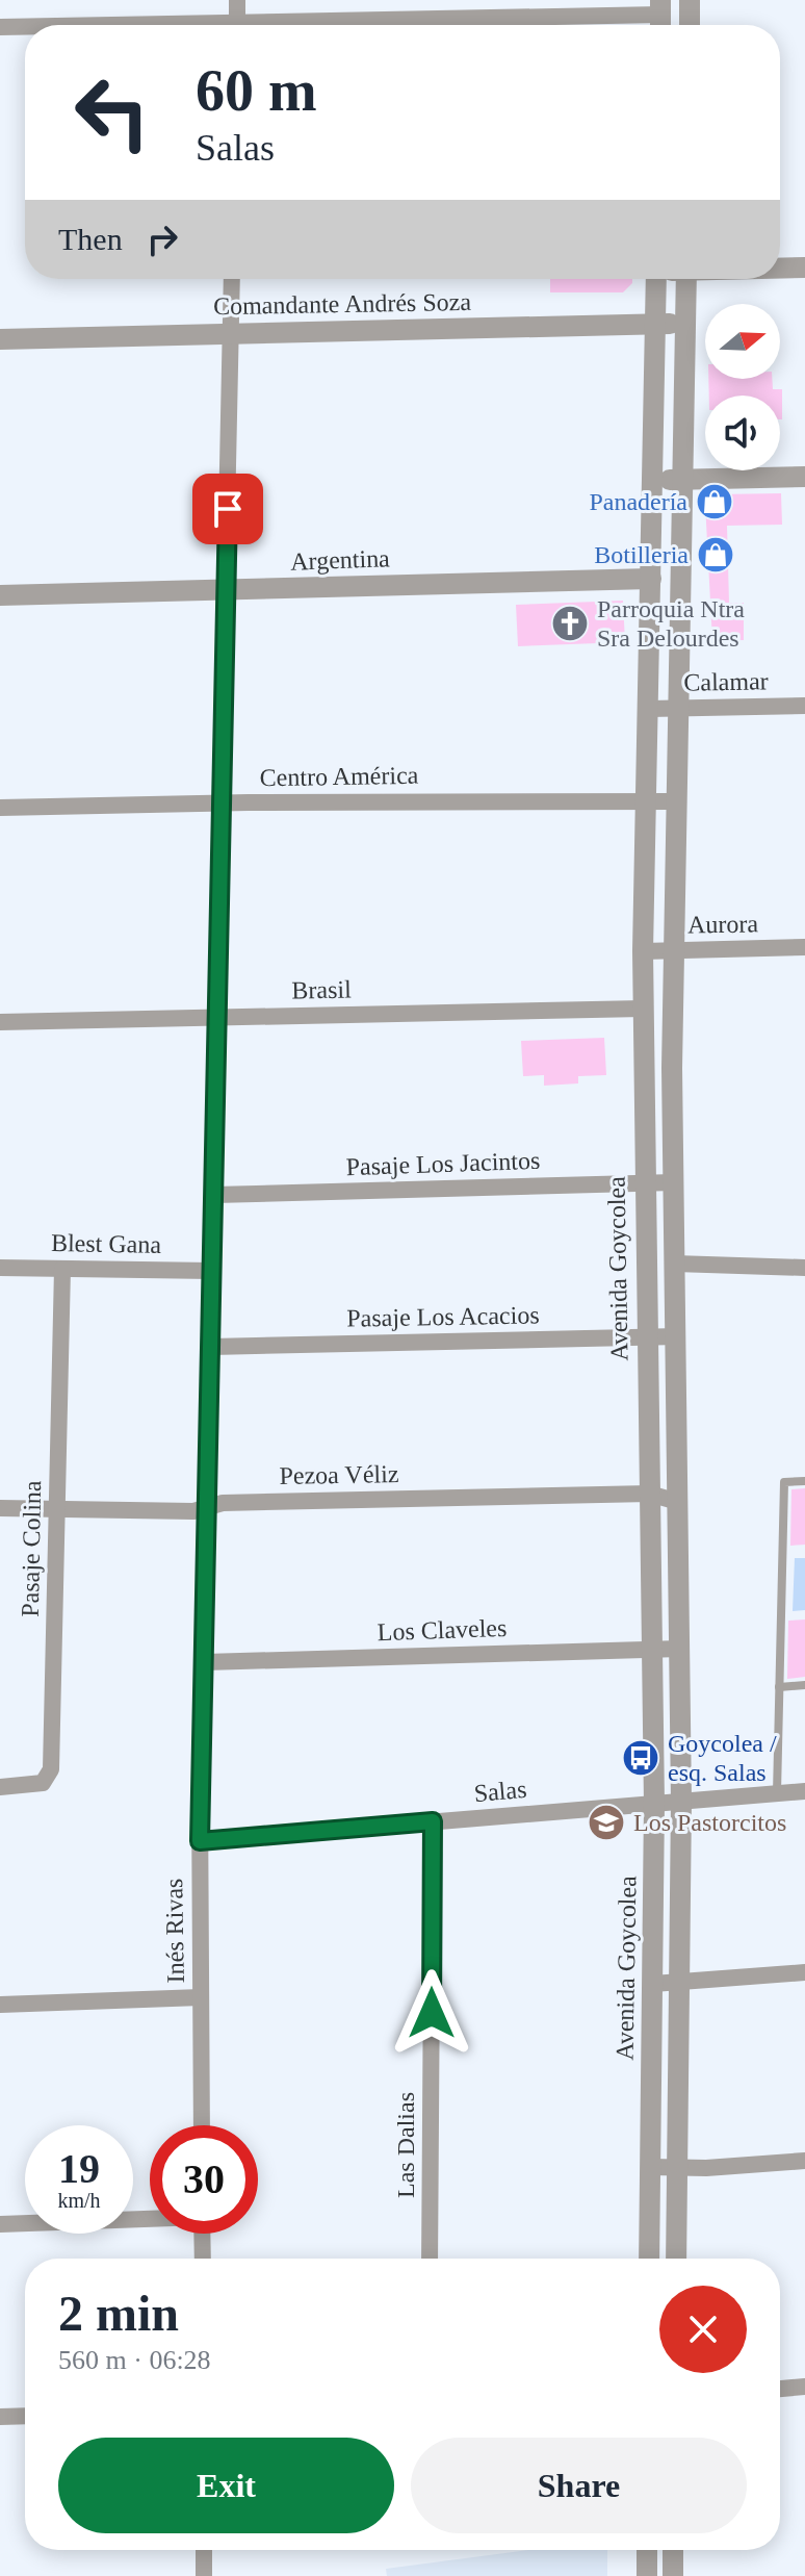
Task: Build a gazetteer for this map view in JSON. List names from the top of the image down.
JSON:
{
  "streets": {
    "street": [
      "Comandante Andrés Soza",
      "Argentina",
      "Calamar",
      "Centro América",
      "Aurora",
      "Brasil",
      "Pasaje Los Jacintos",
      "Blest Gana",
      "Avenida Goycolea",
      "Pasaje Los Acacios",
      "Pezoa Véliz",
      "Pasaje Colina",
      "Los Claveles",
      "Salas",
      "Inés Rivas",
      "Las Dalias"
    ]
  },
  "crossings": [
    ["Comandante Andrés Soza", "Avenida Goycolea"],
    ["Comandante Andrés Soza", "Inés Rivas"],
    ["Argentina", "Avenida Goycolea"],
    ["Argentina", "Inés Rivas"],
    ["Calamar", "Avenida Goycolea"],
    ["Centro América", "Avenida Goycolea"],
    ["Centro América", "Inés Rivas"],
    ["Aurora", "Avenida Goycolea"],
    ["Brasil", "Avenida Goycolea"],
    ["Brasil", "Inés Rivas"],
    ["Pasaje Los Jacintos", "Avenida Goycolea"],
    ["Pasaje Los Jacintos", "Inés Rivas"],
    ["Blest Gana", "Pasaje Colina"],
    ["Blest Gana", "Inés Rivas"],
    ["Avenida Goycolea", "Pasaje Los Acacios"],
    ["Avenida Goycolea", "Pezoa Véliz"],
    ["Avenida Goycolea", "Los Claveles"],
    ["Avenida Goycolea", "Salas"],
    ["Pasaje Los Acacios", "Inés Rivas"],
    ["Pezoa Véliz", "Pasaje Colina"],
    ["Pezoa Véliz", "Inés Rivas"],
    ["Los Claveles", "Inés Rivas"],
    ["Salas", "Inés Rivas"],
    ["Salas", "Las Dalias"]
  ],
  "places": {
    "shop": ["Panadería", "Botilleria"],
    "church": ["Parroquia Ntra Sra Delourdes"],
    "bus stop": ["Goycolea / esq. Salas"],
    "school or university": ["Los Pastorcitos"]
  },
  "north": "right",
  "page": {
    "turn": ["60 m", "Salas"],
    "then": "Then",
    "speed": "19 km/h",
    "limit": "30",
    "heading": ["2 min", "560 m · 06:28"],
    "buttons": ["Exit", "Share"]
  }
}
